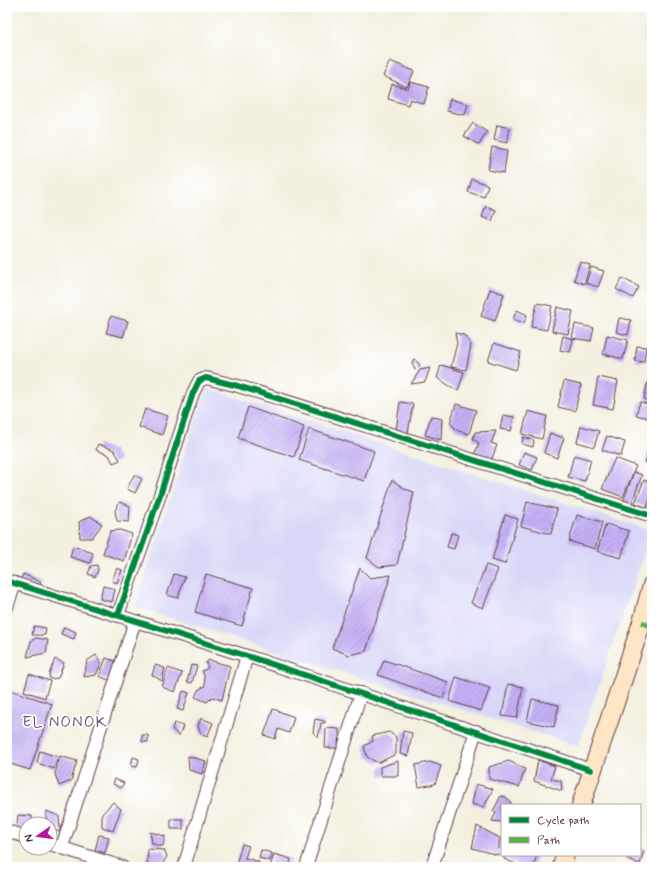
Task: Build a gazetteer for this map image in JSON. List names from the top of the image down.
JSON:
{
  "districts": ["EL NONOK"],
  "legend": ["Cycle path", "Path"],
  "north": "left"
}
